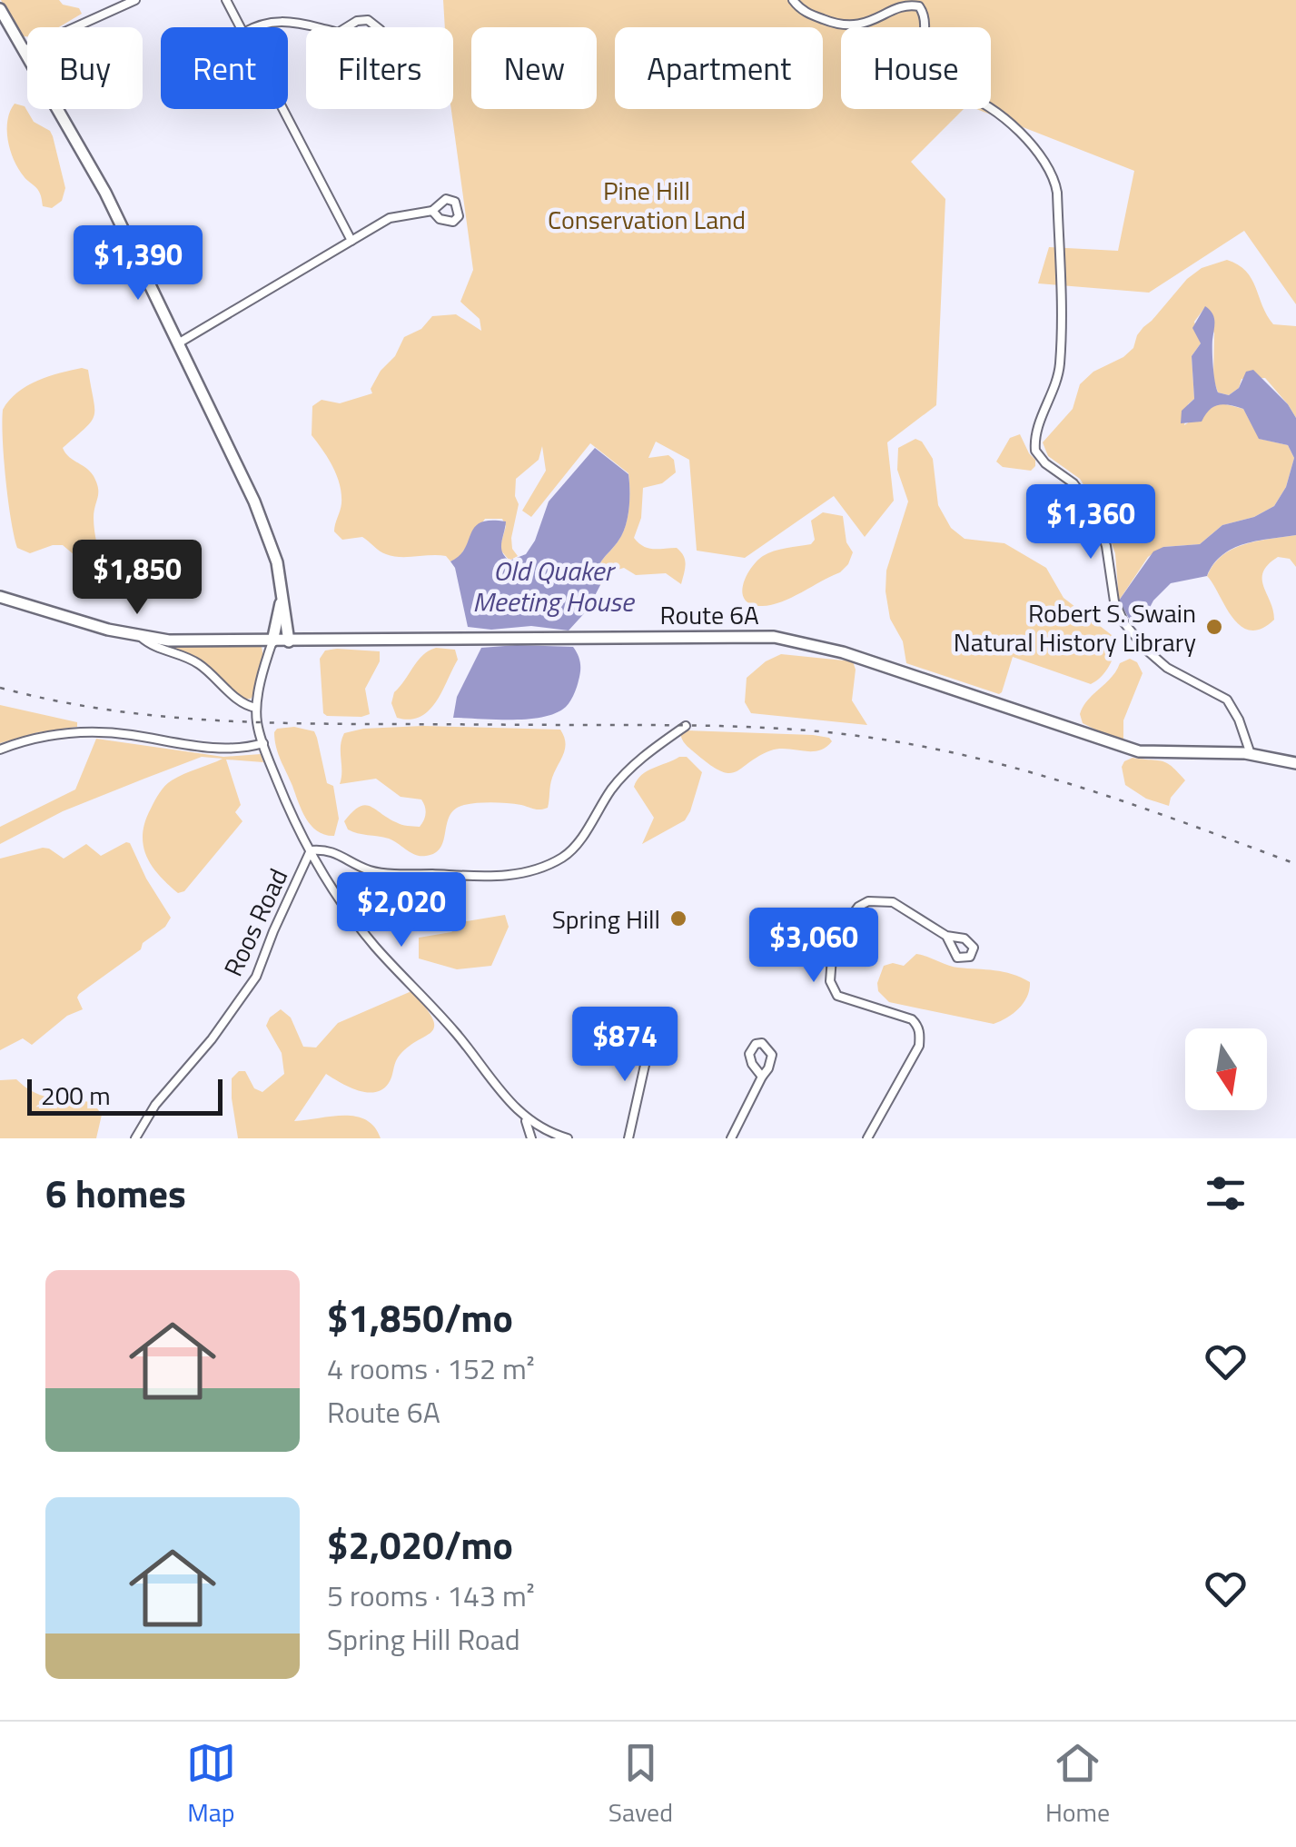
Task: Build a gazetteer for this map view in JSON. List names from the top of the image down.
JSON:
{
  "streets": {
    "main road": ["Route 6A"],
    "street": ["Roos Road"]
  },
  "water": ["Old Quaker Meeting House"],
  "parks": ["Pine Hill Conservation Land"],
  "places": ["Robert S. Swain Natural History Library", "Spring Hill"],
  "scale_bar": "200 m",
  "north": "bottom",
  "page": {
    "chip": [
      "Buy",
      "Rent",
      "Filters",
      "New",
      "Apartment",
      "House"
    ],
    "price": [
      "$1,390",
      "$1,360",
      "$1,850",
      "$2,020",
      "$3,060",
      "$874"
    ],
    "scale": "200 m",
    "heading": "6 homes",
    "list": [
      {
        "name": "$1,850/mo",
        "note": "4 rooms · 152 m² · Route 6A"
      },
      {
        "name": "$2,020/mo",
        "note": "5 rooms · 143 m² · Spring Hill Road"
      }
    ],
    "tabs": ["Map", "Saved", "Home"]
  }
}
